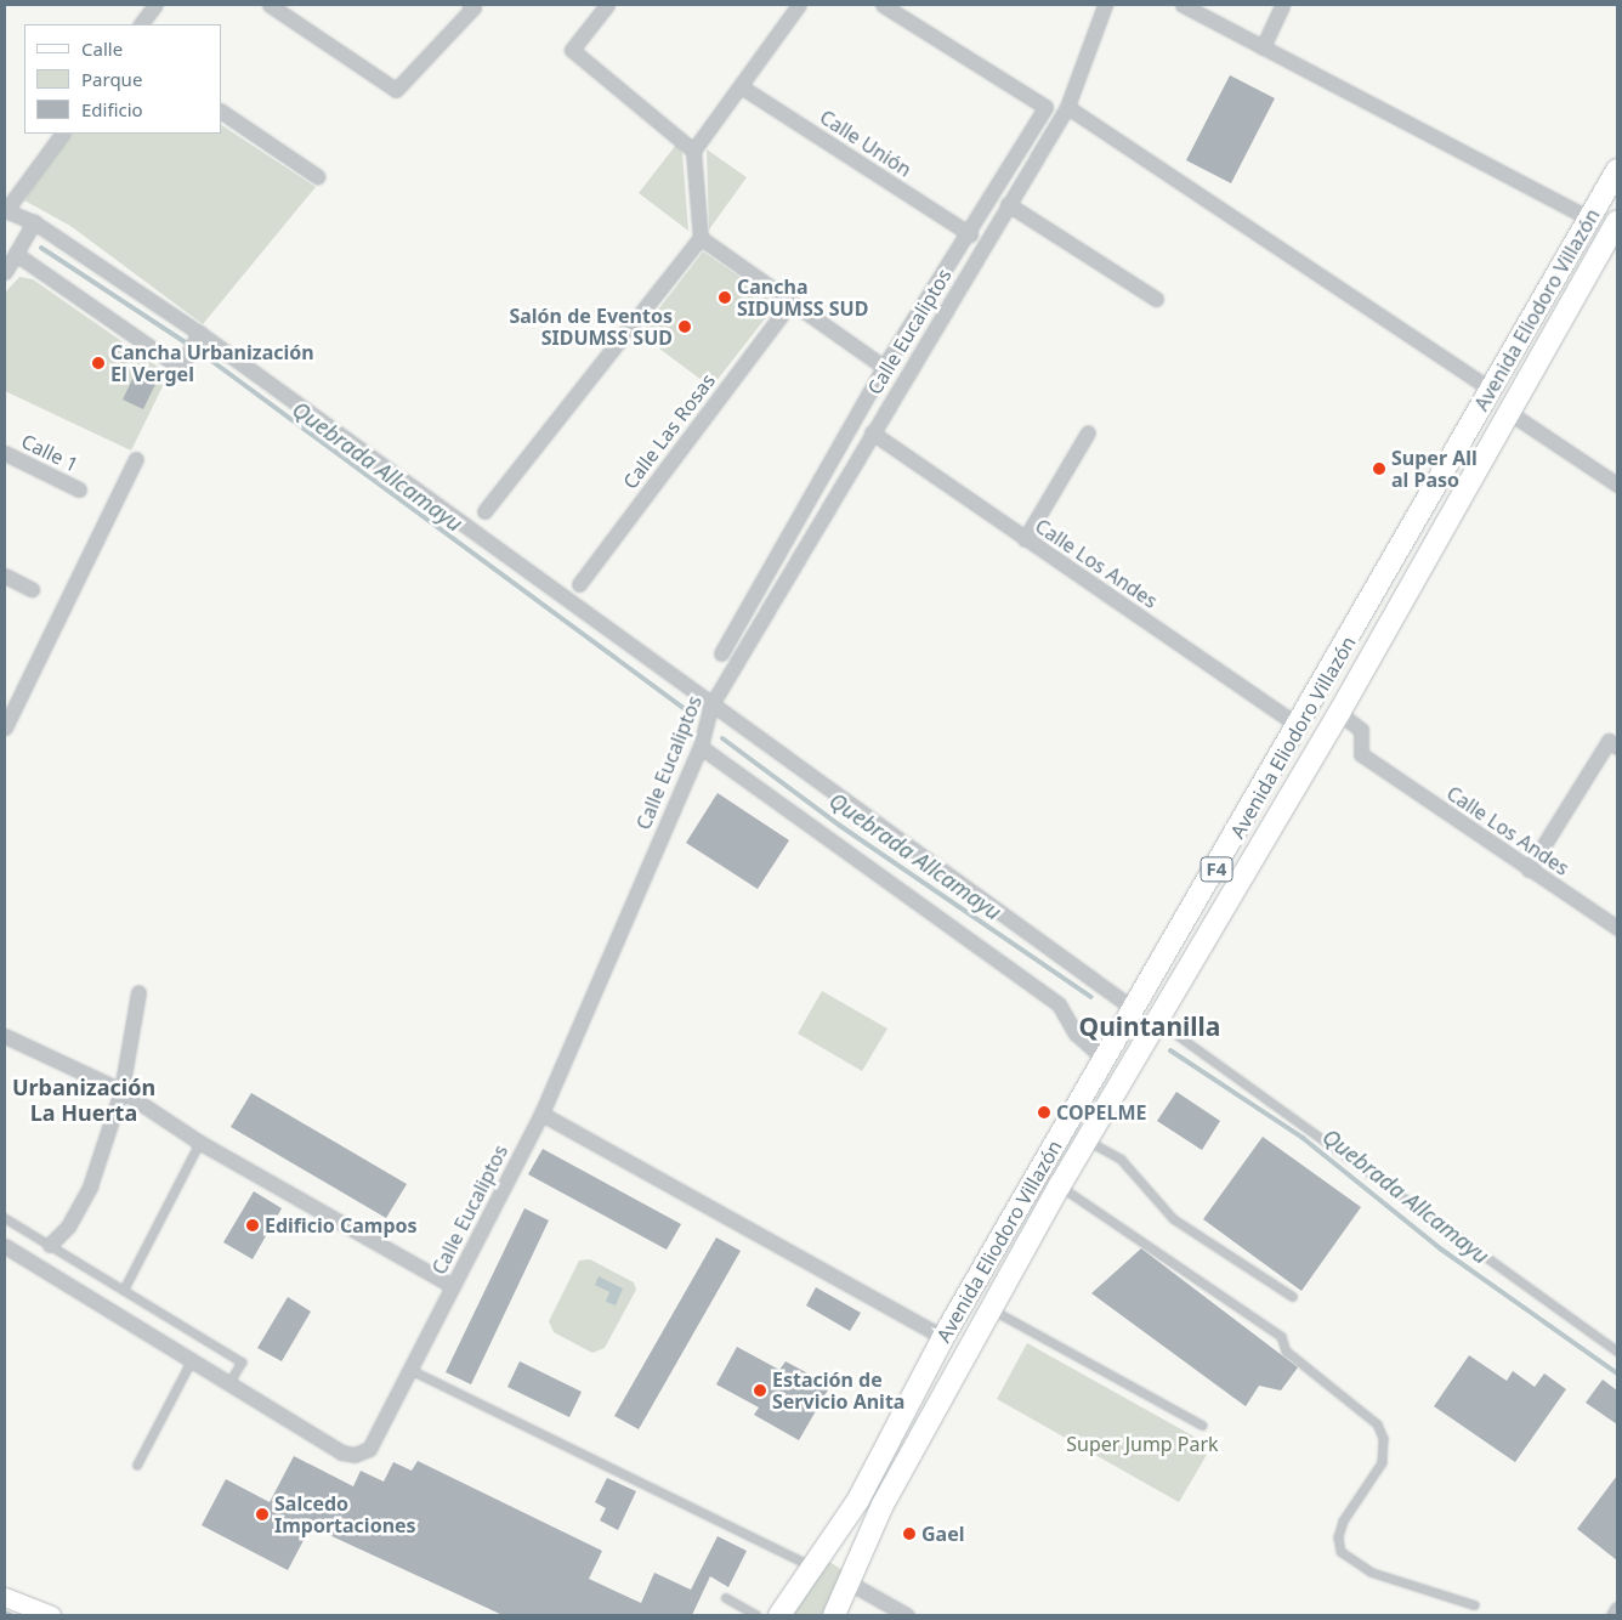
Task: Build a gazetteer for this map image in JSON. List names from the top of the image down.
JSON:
{
  "streets": {
    "highway": ["Avenida Eliodoro Villazón", "F4"],
    "street": [
      "Calle Unión",
      "Calle Eucaliptos",
      "Calle Las Rosas",
      "Calle 1",
      "Calle Los Andes"
    ]
  },
  "crossings": [
    ["Calle Unión", "Calle Eucaliptos"],
    ["Avenida Eliodoro Villazón", "Calle Los Andes"],
    ["Calle Eucaliptos", "Calle Los Andes"]
  ],
  "districts": ["Quintanilla", "Urbanización La Huerta"],
  "water": ["Quebrada Allcamayu"],
  "parks": ["Super Jump Park"],
  "places": [
    "Cancha SIDUMSS SUD",
    "Salón de Eventos SIDUMSS SUD",
    "Cancha Urbanización El Vergel",
    "Super All al Paso",
    "COPELME",
    "Edificio Campos",
    "Estación de Servicio Anita",
    "Salcedo Importaciones",
    "Gael"
  ],
  "legend": ["Calle", "Parque", "Edificio"]
}
